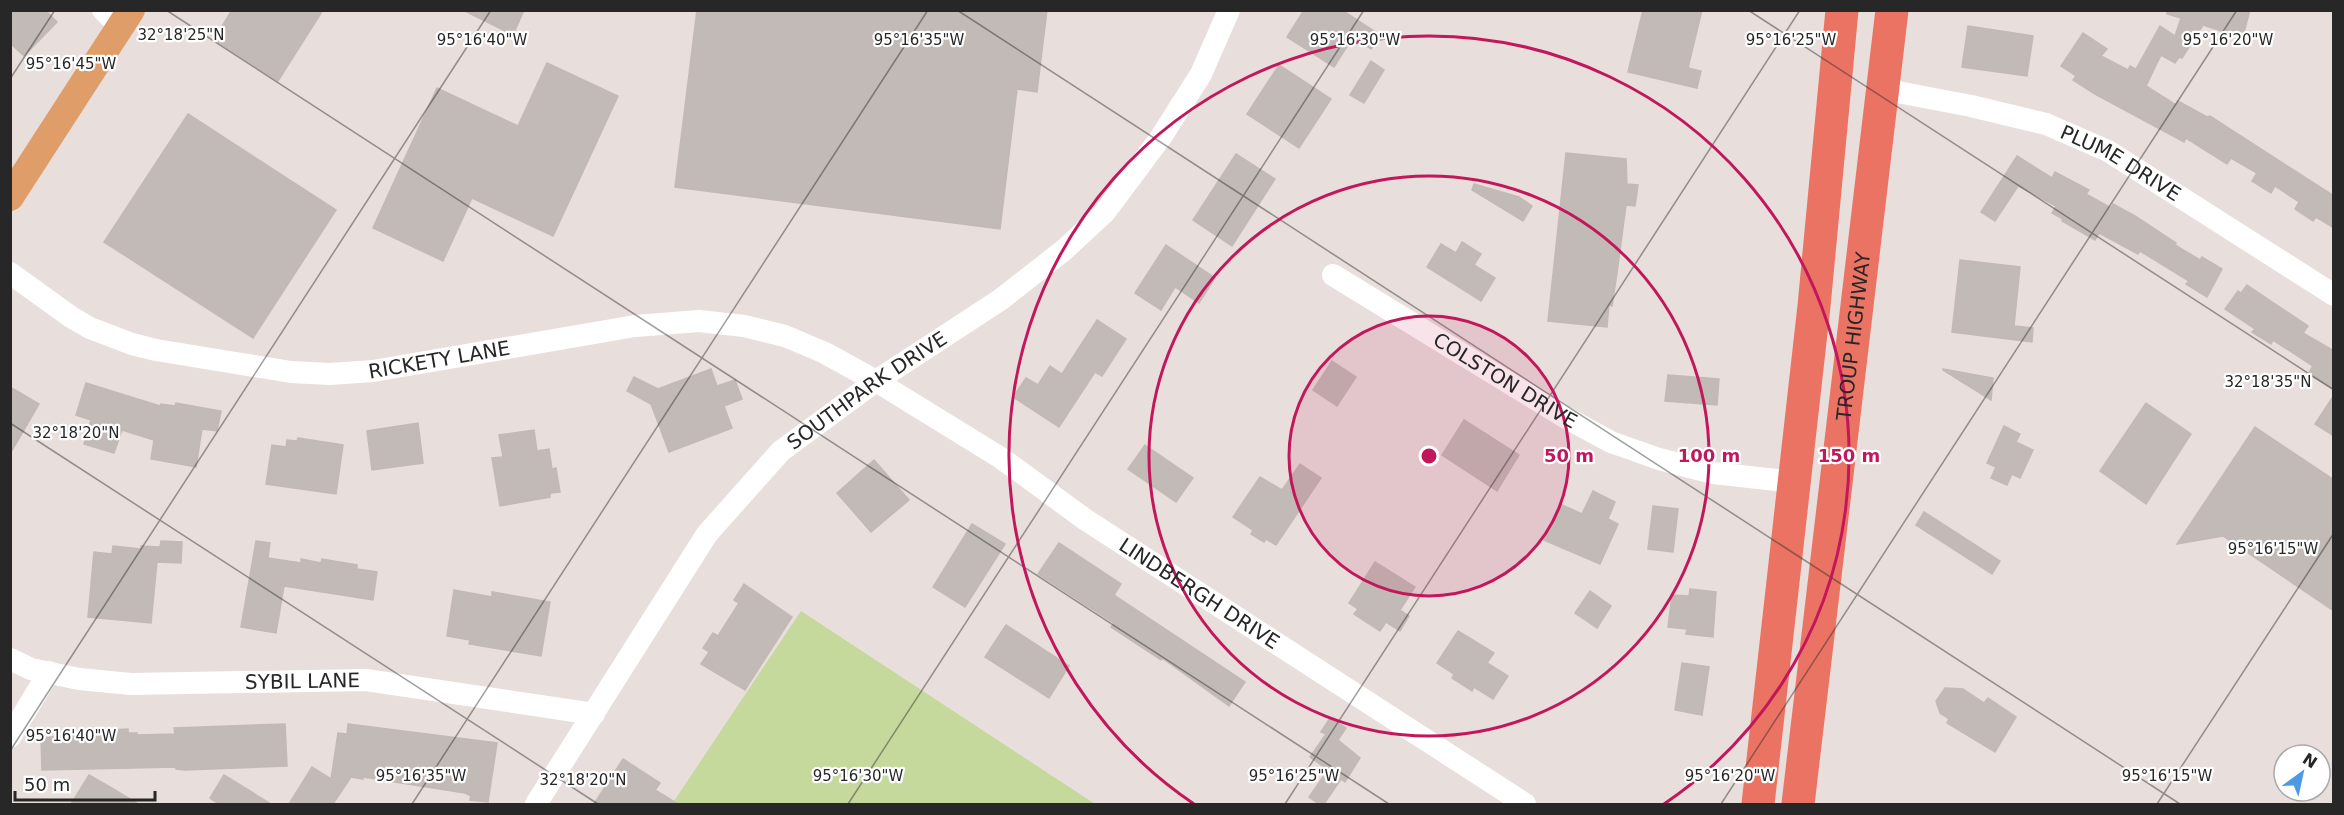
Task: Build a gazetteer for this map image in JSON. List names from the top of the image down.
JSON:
{
  "streets": {
    "highway": ["TROUP HIGHWAY"],
    "street": [
      "PLUME DRIVE",
      "RICKETY LANE",
      "COLSTON DRIVE",
      "SOUTHPARK DRIVE",
      "LINDBERGH DRIVE",
      "SYBIL LANE"
    ]
  },
  "crossings": [
    ["PLUME DRIVE", "TROUP HIGHWAY"],
    ["TROUP HIGHWAY", "COLSTON DRIVE"],
    ["RICKETY LANE", "SOUTHPARK DRIVE"],
    ["RICKETY LANE", "LINDBERGH DRIVE"],
    ["SOUTHPARK DRIVE", "LINDBERGH DRIVE"],
    ["SOUTHPARK DRIVE", "SYBIL LANE"]
  ],
  "scale_bar": "50 m",
  "north": "top right",
  "coordinates": [
    "32°18'25\"N",
    "95°16'40\"W",
    "95°16'35\"W",
    "95°16'30\"W",
    "95°16'25\"W",
    "95°16'20\"W",
    "95°16'45\"W",
    "32°18'35\"N",
    "32°18'20\"N",
    "95°16'15\"W"
  ],
  "rings": ["50 m", "100 m", "150 m"]
}
